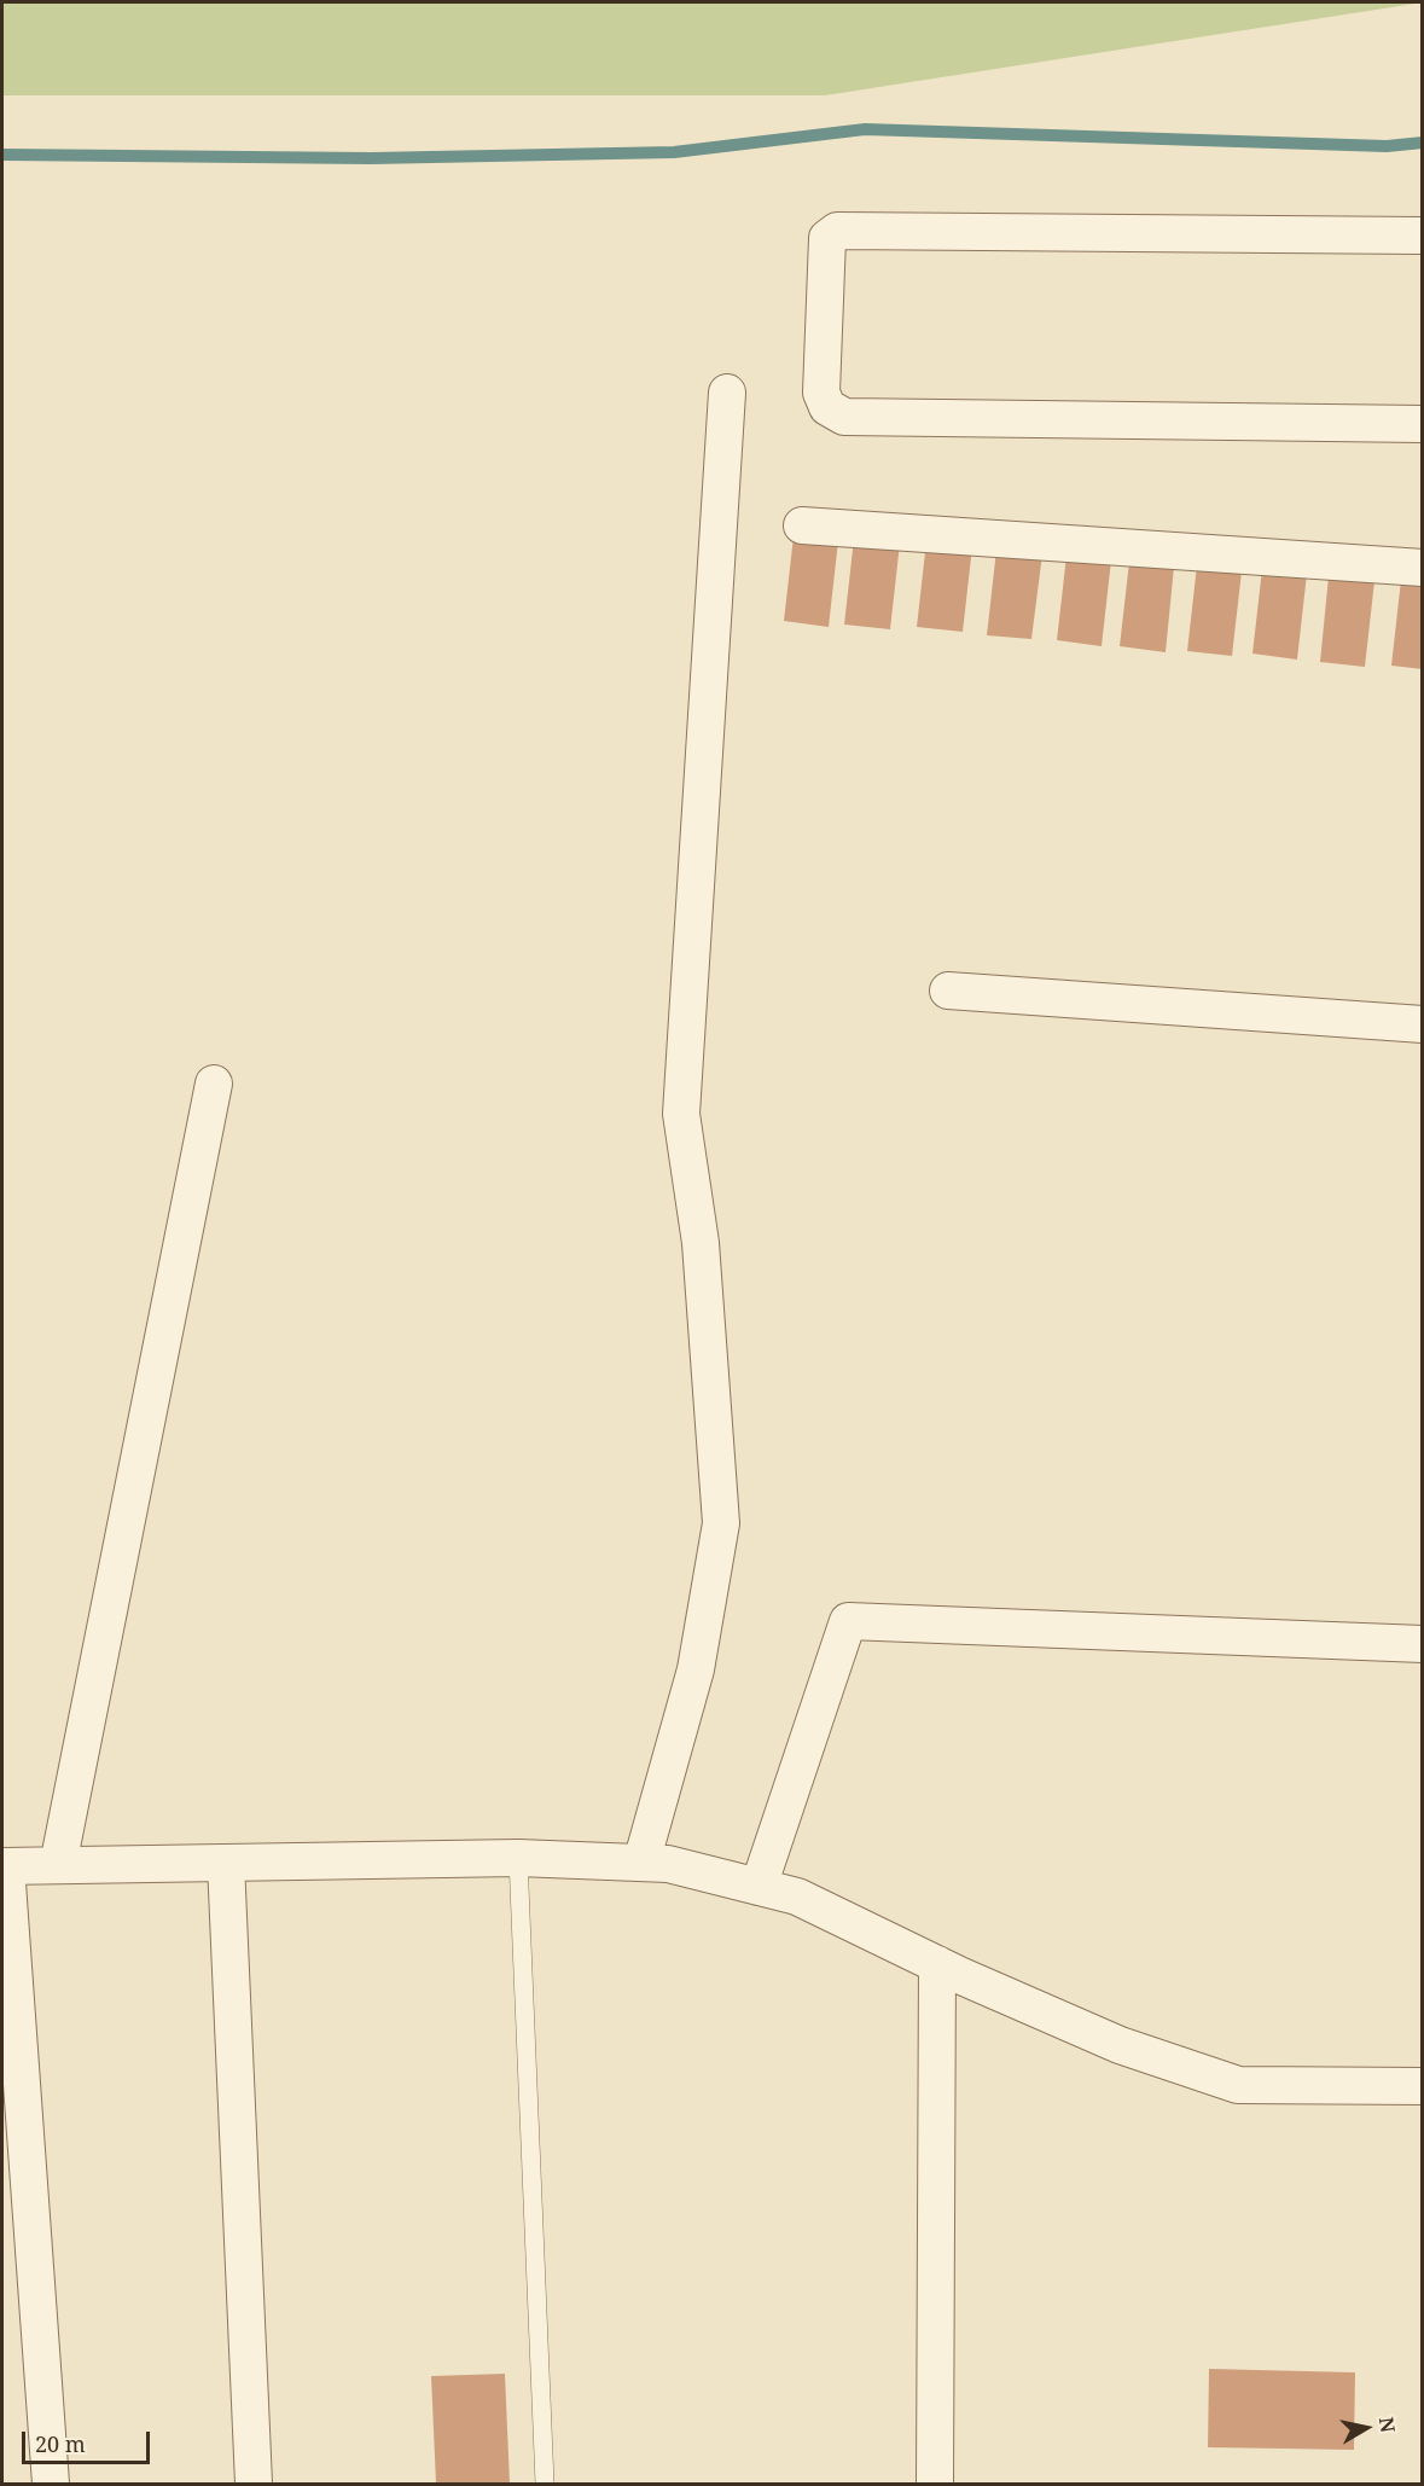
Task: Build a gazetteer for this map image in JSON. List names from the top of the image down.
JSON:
{
  "scale_bar": "20 m",
  "north": "right"
}
